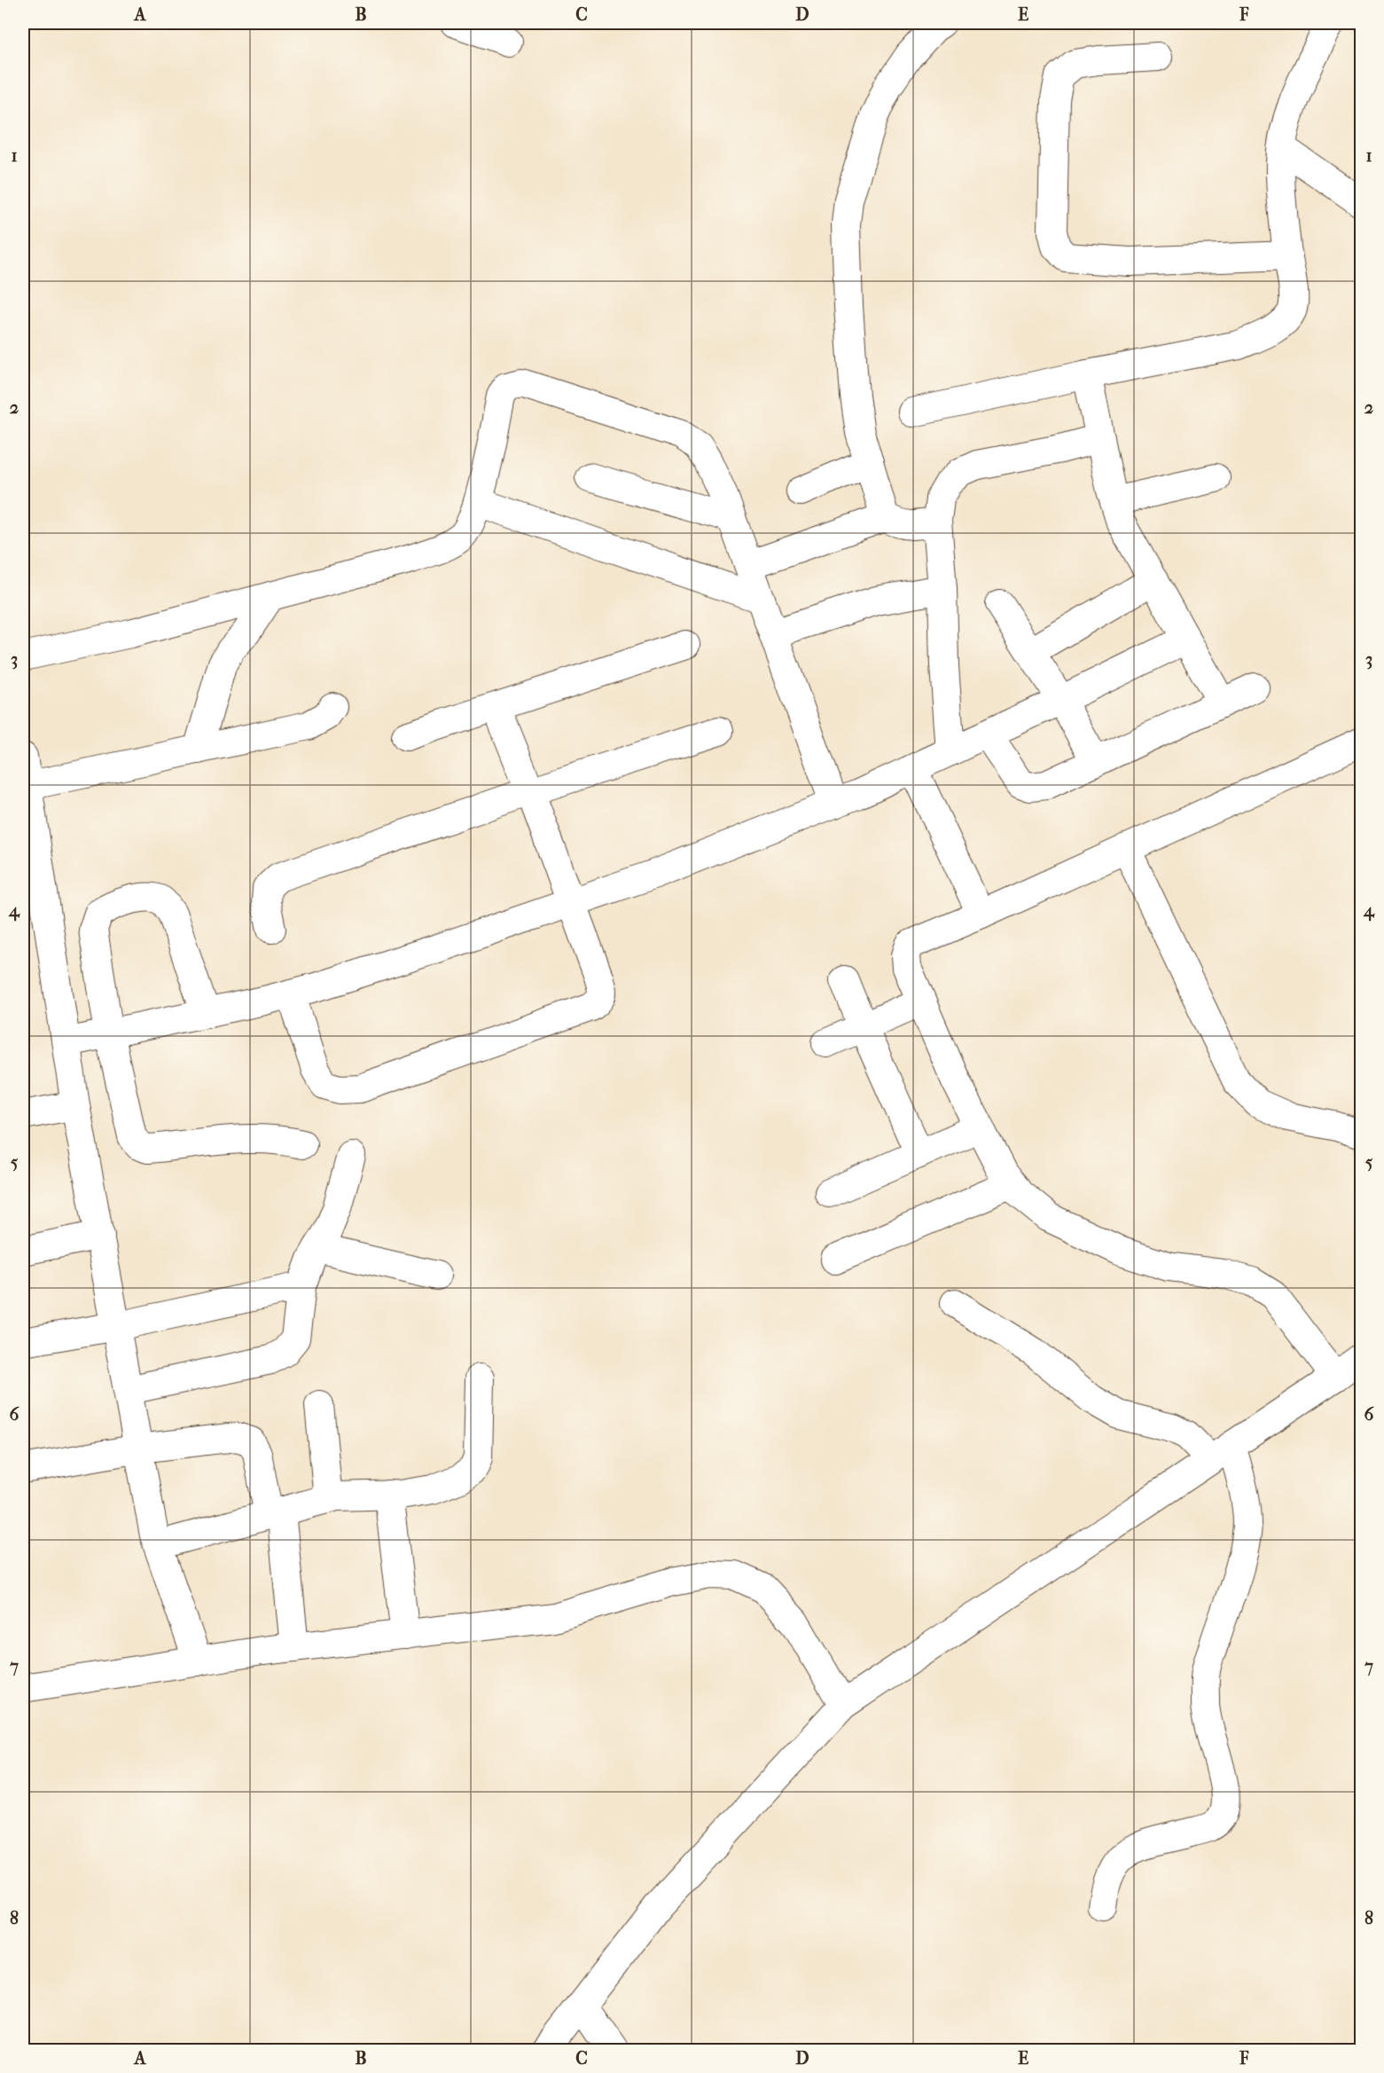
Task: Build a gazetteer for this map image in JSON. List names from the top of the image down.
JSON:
{
  "grid": {
    "columns": [
      "A",
      "B",
      "C",
      "D",
      "E",
      "F"
    ],
    "rows": [
      "1",
      "2",
      "3",
      "4",
      "5",
      "6",
      "7",
      "8"
    ]
  }
}
